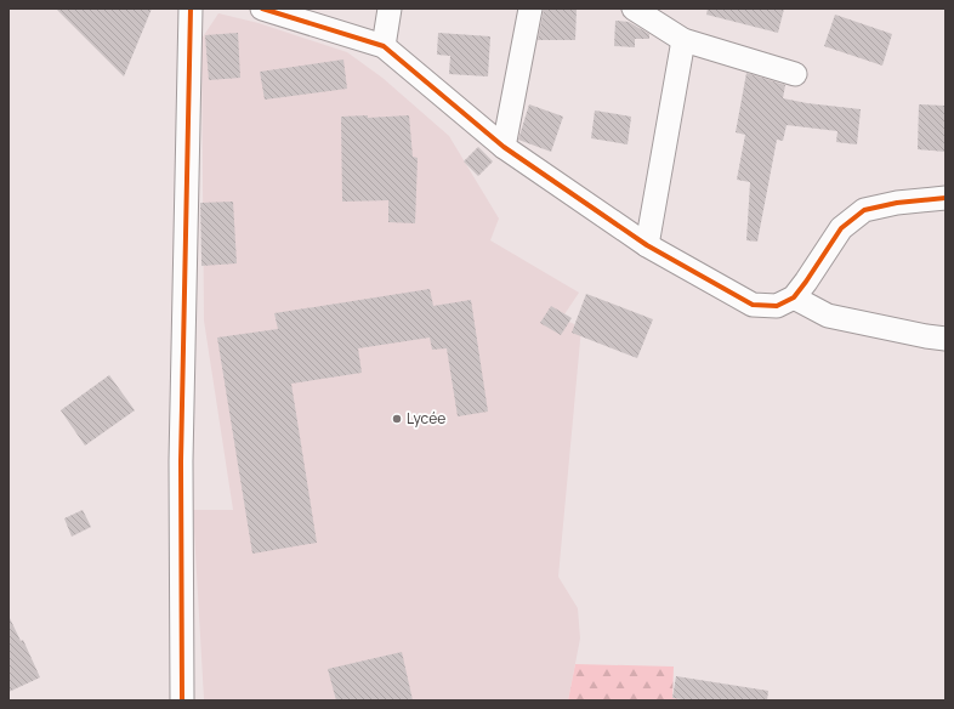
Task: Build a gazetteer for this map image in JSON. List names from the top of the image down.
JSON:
{
  "places": ["Lycée"]
}
